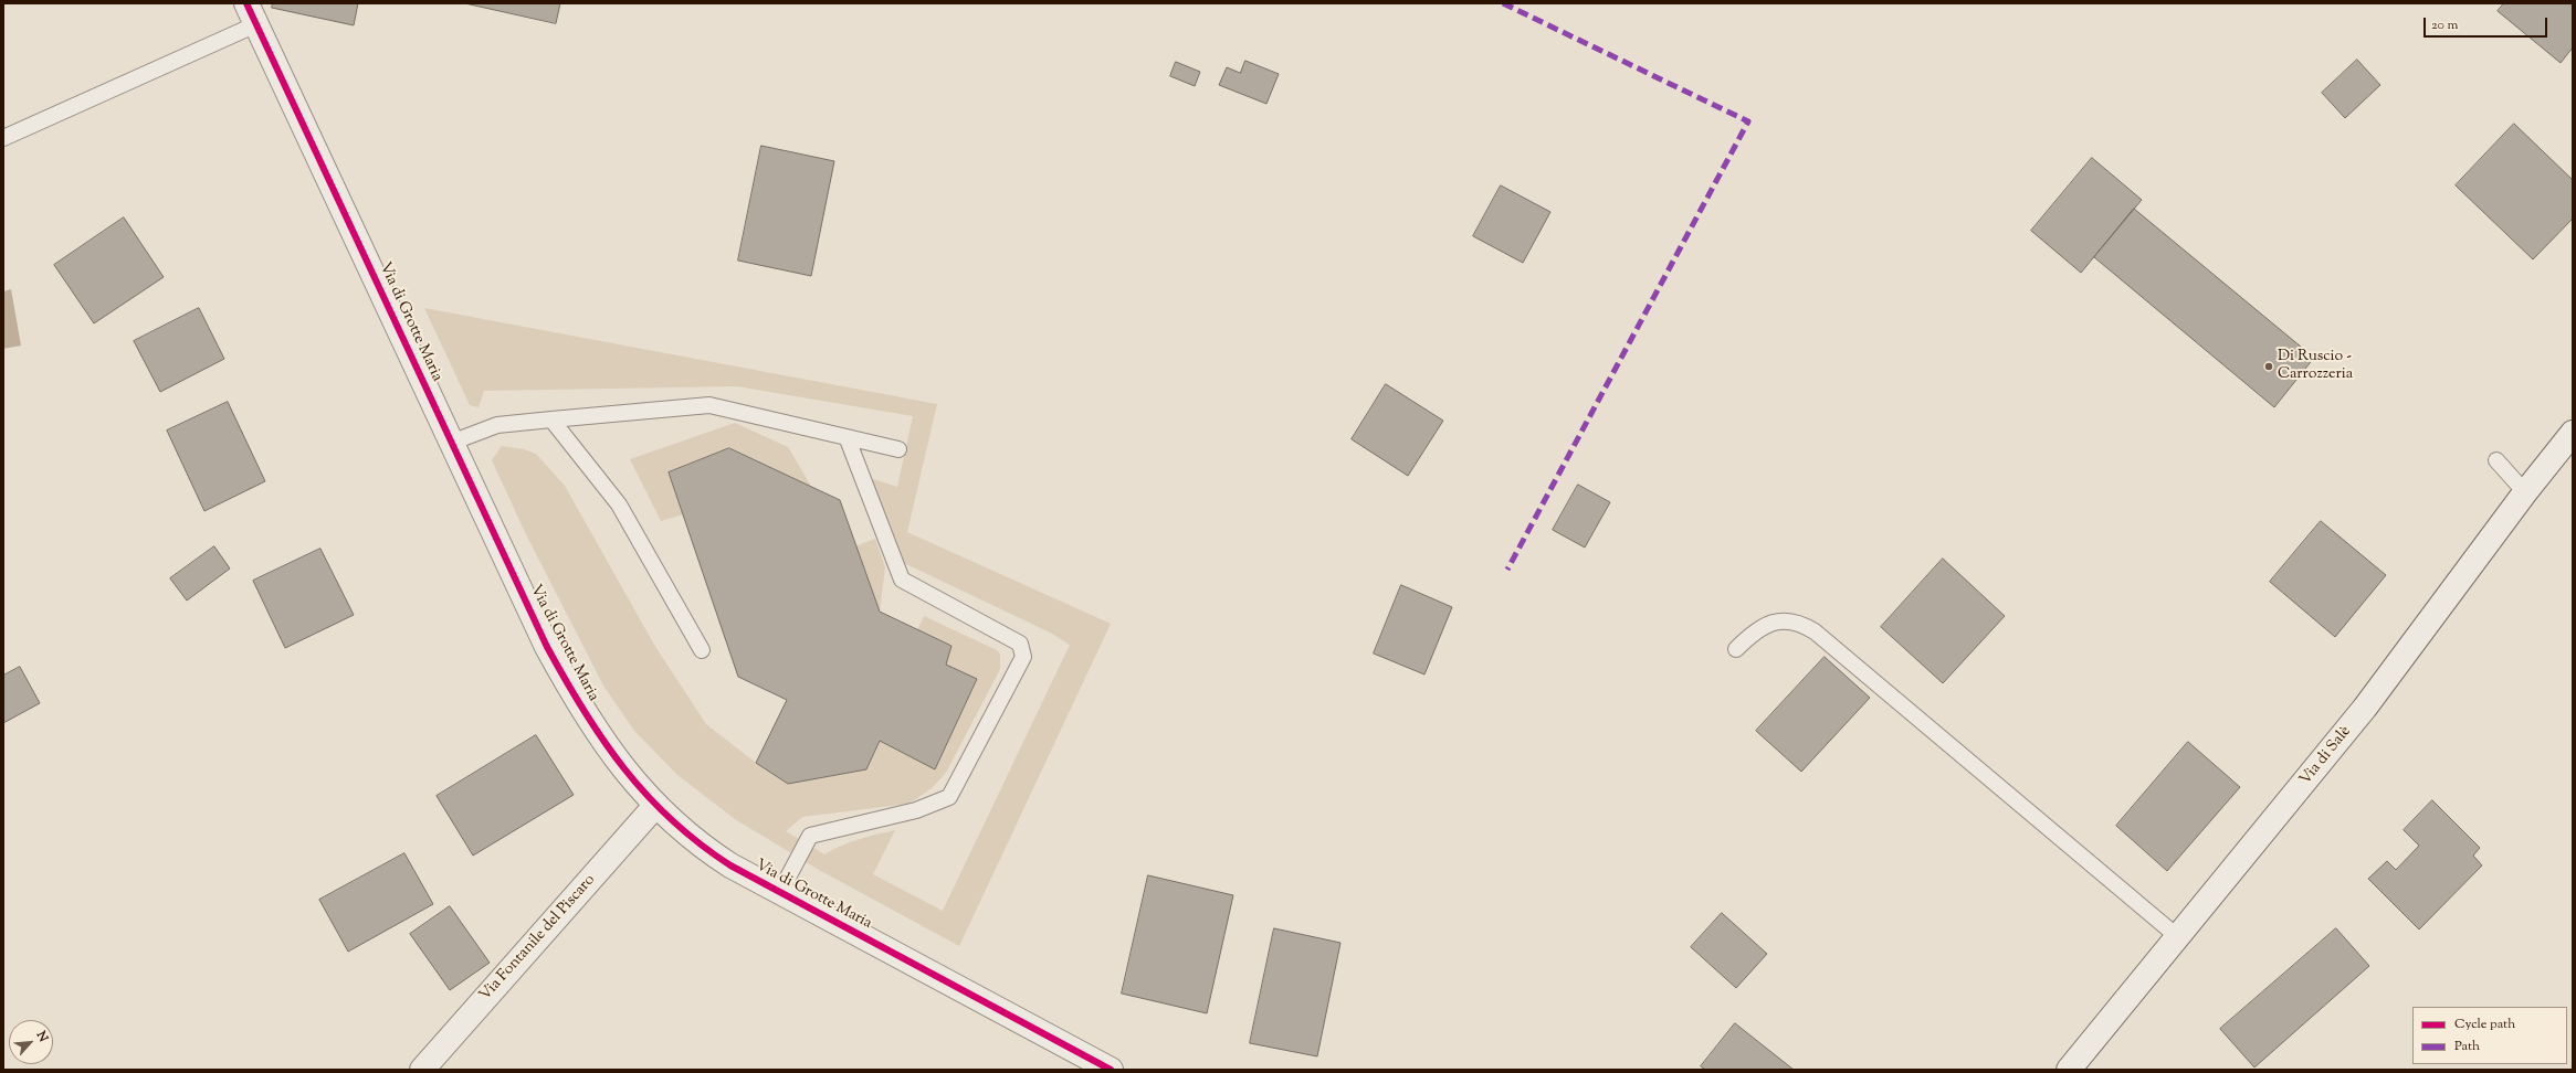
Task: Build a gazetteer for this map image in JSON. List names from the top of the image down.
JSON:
{
  "streets": {
    "street": ["Via di Grotte Maria", "Via di Salè", "Via Fontanile del Piscaro"]
  },
  "crossings": [
    ["Via di Grotte Maria", "Via Fontanile del Piscaro"]
  ],
  "places": ["Di Ruscio - Carrozzeria"],
  "legend": ["Cycle path", "Path"],
  "scale_bar": "20 m",
  "north": "top right"
}
